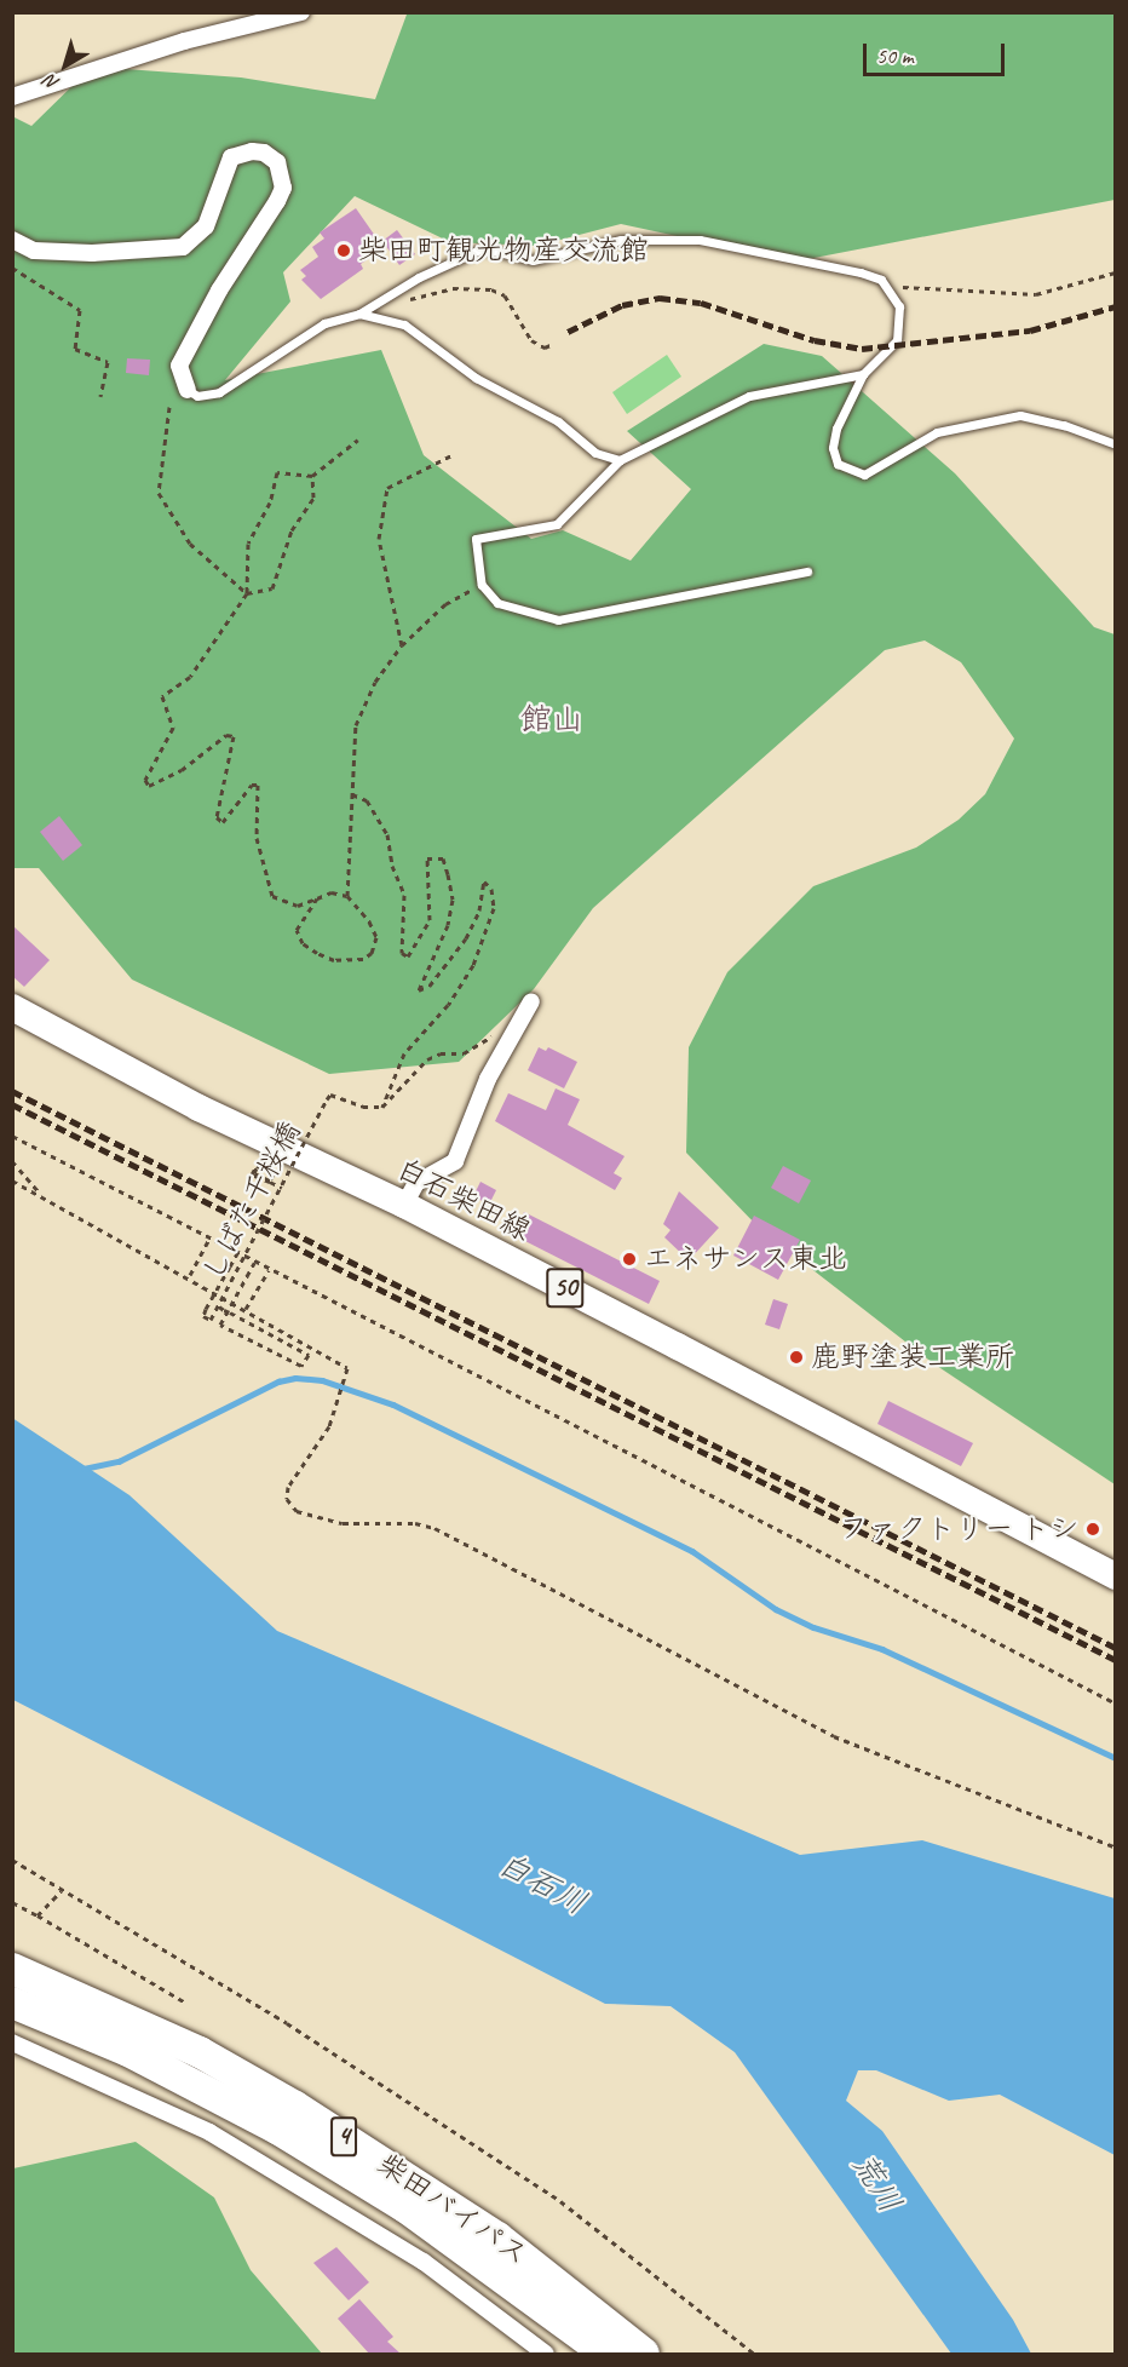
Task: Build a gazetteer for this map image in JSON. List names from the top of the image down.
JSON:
{
  "streets": {
    "highway": ["4", "柴田バイパス"],
    "main road": ["白石柴田線", "50"],
    "path": ["しばた千桜橋"]
  },
  "districts": ["館山"],
  "water": ["白石川", "荒川"],
  "places": [
    "柴田町観光物産交流館",
    "エネサンス東北",
    "鹿野塗装工業所",
    "ファクトリー トシ"
  ],
  "scale_bar": "50 m",
  "north": "bottom left"
}
